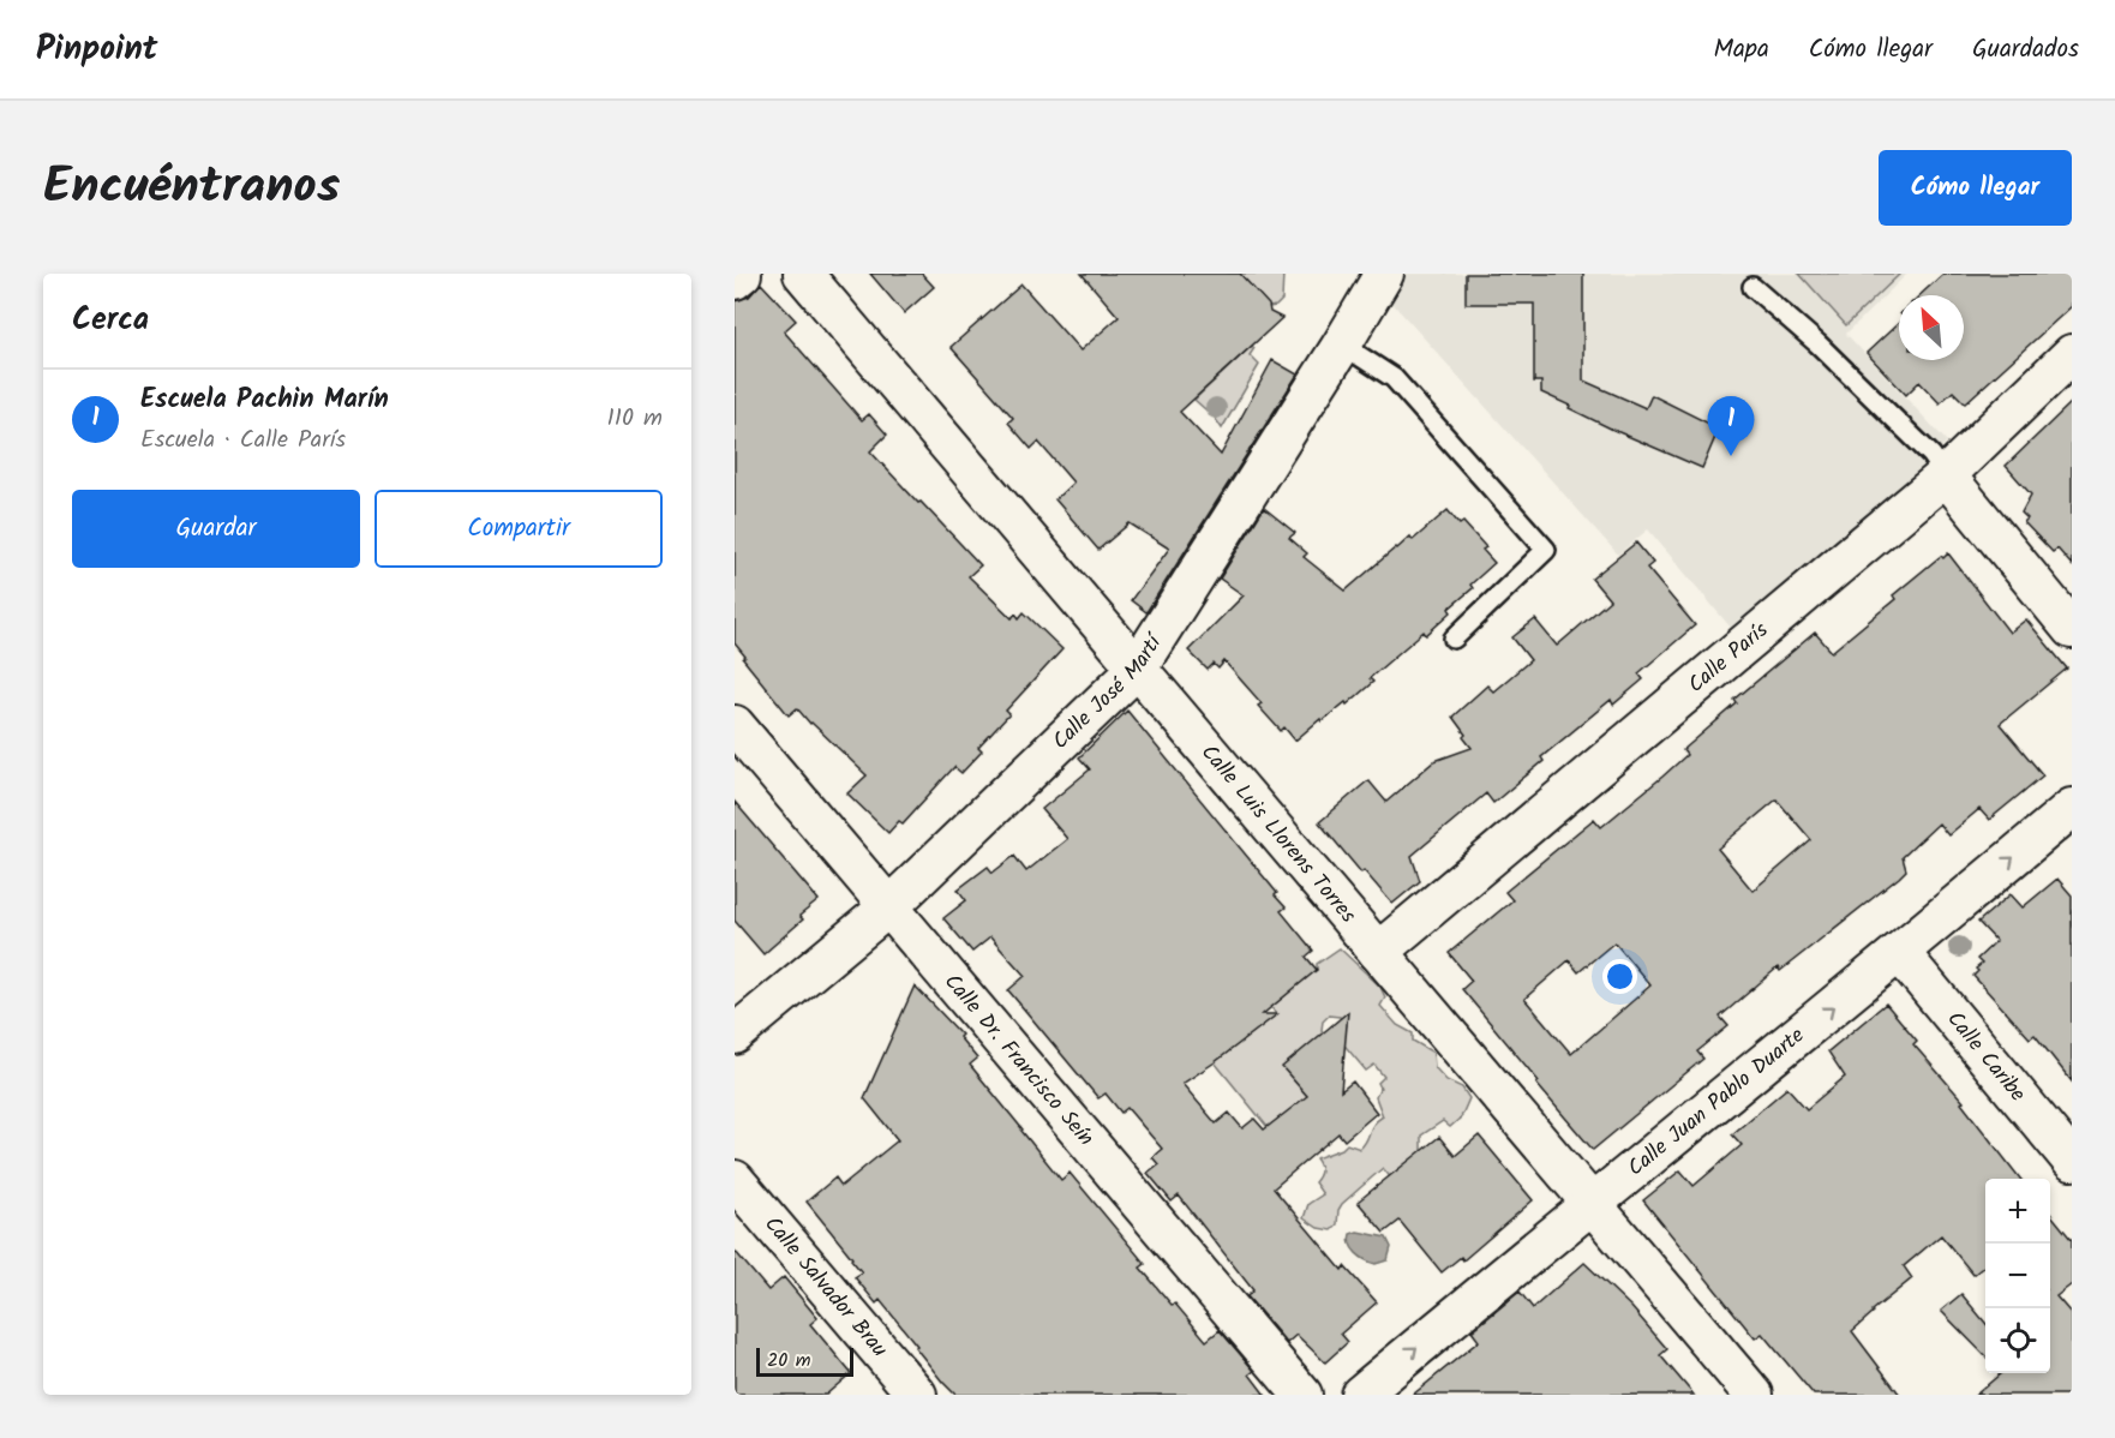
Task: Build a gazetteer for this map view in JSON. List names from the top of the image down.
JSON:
{
  "streets": {
    "street": [
      "Calle París",
      "Calle José Martí",
      "Calle Luis Llorens Torres",
      "Calle Caribe",
      "Calle Dr. Francisco Seín",
      "Calle Juan Pablo Duarte",
      "Calle Salvador Brau"
    ]
  },
  "crossings": [
    ["Calle París", "Calle Luis Llorens Torres"],
    ["Calle José Martí", "Calle Luis Llorens Torres"],
    ["Calle José Martí", "Calle Dr. Francisco Seín"],
    ["Calle Luis Llorens Torres", "Calle Juan Pablo Duarte"],
    ["Calle Caribe", "Calle Juan Pablo Duarte"]
  ],
  "one_way": ["Calle Juan Pablo Duarte"],
  "scale_bar": "20 m",
  "north": "top left",
  "page": {
    "header": "Pinpoint",
    "nav": ["Mapa", "Cómo llegar", "Guardados"],
    "title": "Encuéntranos",
    "buttons": [
      "Cómo llegar",
      ["Guardar", "Compartir"]
    ],
    "heading": "Cerca",
    "list": [
      {
        "mark": "1",
        "name": "Escuela Pachin Marín",
        "note": "Escuela · Calle París",
        "value": "110 m"
      }
    ],
    "pins": "1",
    "map_buttons": ["+", "−"],
    "scale": "20 m"
  }
}
